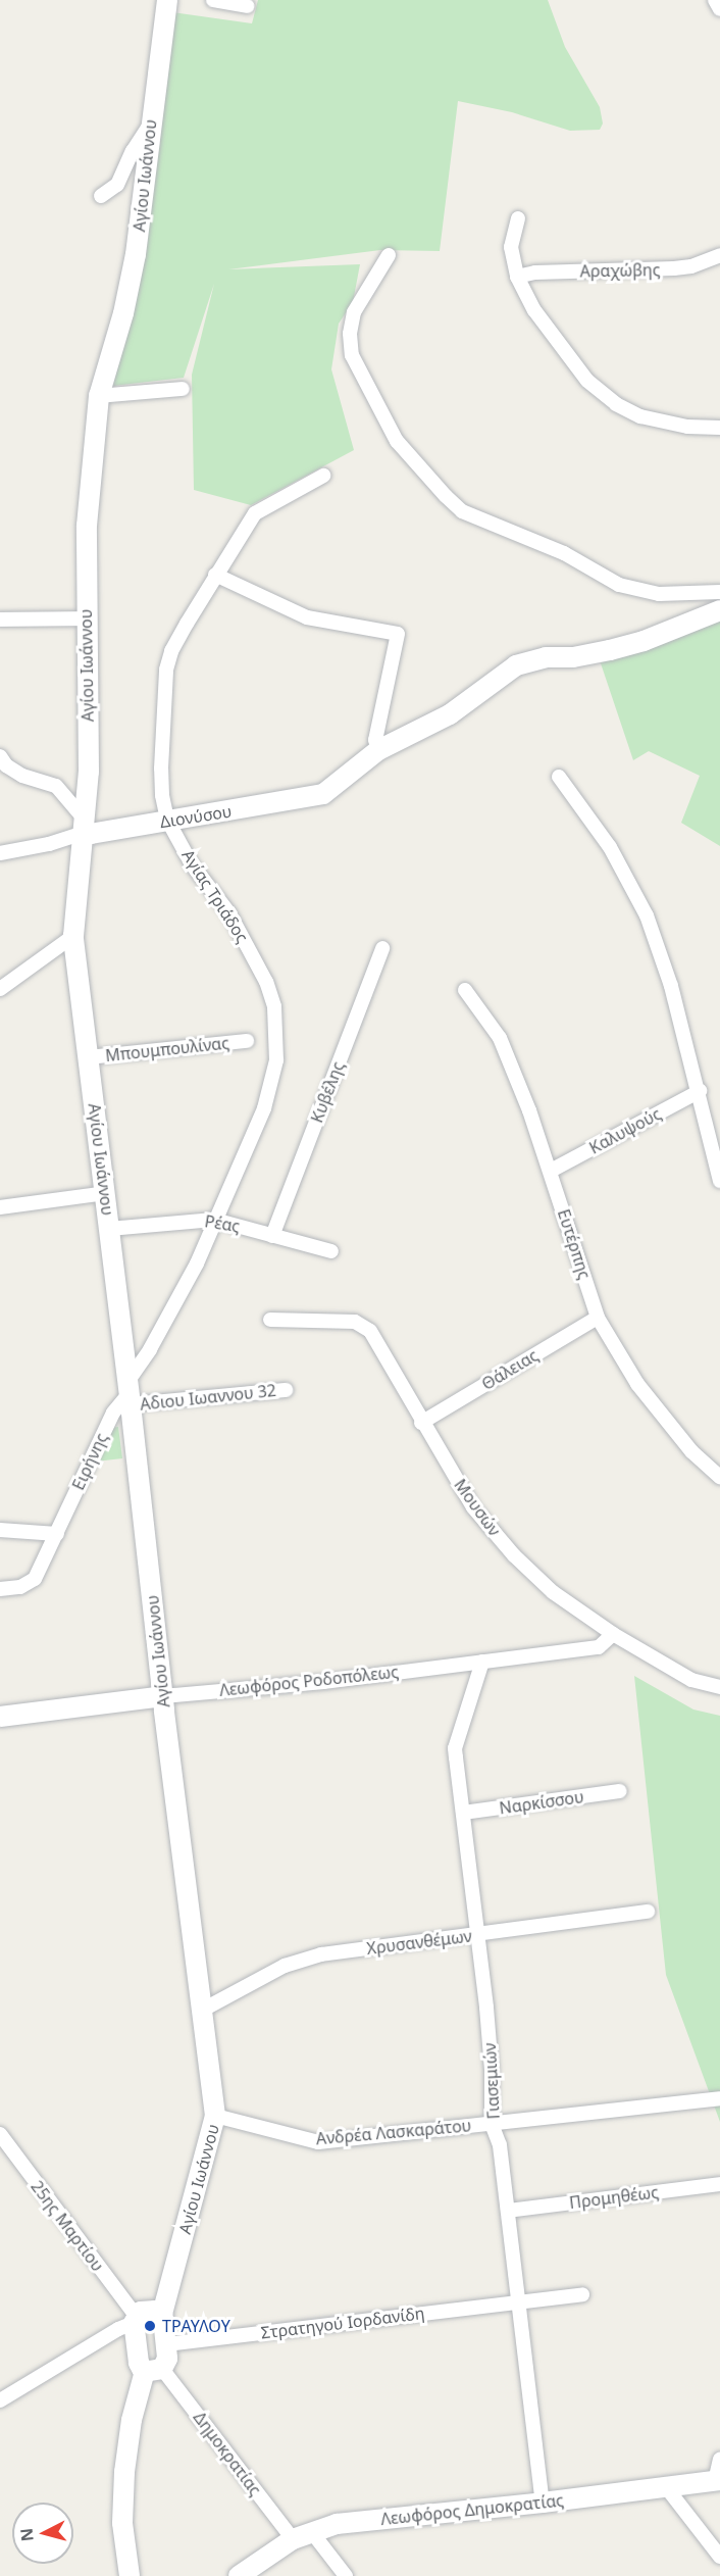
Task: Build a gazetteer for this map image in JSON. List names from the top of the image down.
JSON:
{
  "streets": {
    "street": [
      "Αγίου Ιωάννου",
      "Αραχώβης",
      "Διονύσου",
      "Αγίας Τριάδος",
      "Μπουμπουλίνας",
      "Κυβέλης",
      "Καλυψούς",
      "Ρέας",
      "Ευτέρπης",
      "Θάλειας",
      "Αδιου Ιωαννου 32",
      "Ειρήνης",
      "Μουσών",
      "Λεωφόρος Ροδοπόλεως",
      "Ναρκίσσου",
      "Χρυσανθέμων",
      "Γιασεμιών",
      "Ανδρέα Λασκαράτου",
      "Προμηθέως",
      "25ης Μαρτίου",
      "Στρατηγού Ιορδανίδη",
      "Δημοκρατίας",
      "Λεωφόρος Δημοκρατίας"
    ]
  },
  "crossings": [
    ["Αγίου Ιωάννου", "Διονύσου"],
    ["Αγίου Ιωάννου", "Αγίας Τριάδος"],
    ["Αγίου Ιωάννου", "Μπουμπουλίνας"],
    ["Αγίου Ιωάννου", "Ρέας"],
    ["Αγίου Ιωάννου", "Αδιου Ιωαννου 32"],
    ["Αγίου Ιωάννου", "Ειρήνης"],
    ["Αγίου Ιωάννου", "Λεωφόρος Ροδοπόλεως"],
    ["Αγίου Ιωάννου", "Χρυσανθέμων"],
    ["Αγίου Ιωάννου", "Ανδρέα Λασκαράτου"],
    ["Διονύσου", "Αγίας Τριάδος"],
    ["Αγίας Τριάδος", "Ρέας"],
    ["Αγίας Τριάδος", "Αδιου Ιωαννου 32"],
    ["Αγίας Τριάδος", "Ειρήνης"],
    ["Κυβέλης", "Ρέας"],
    ["Καλυψούς", "Ευτέρπης"],
    ["Ευτέρπης", "Θάλειας"],
    ["Θάλειας", "Μουσών"],
    ["Αδιου Ιωαννου 32", "Ειρήνης"],
    ["Μουσών", "Λεωφόρος Ροδοπόλεως"],
    ["Λεωφόρος Ροδοπόλεως", "Γιασεμιών"],
    ["Ναρκίσσου", "Γιασεμιών"],
    ["Χρυσανθέμων", "Γιασεμιών"],
    ["Γιασεμιών", "Ανδρέα Λασκαράτου"],
    ["Γιασεμιών", "Προμηθέως"],
    ["Γιασεμιών", "Στρατηγού Ιορδανίδη"],
    ["Γιασεμιών", "Λεωφόρος Δημοκρατίας"],
    ["Δημοκρατίας", "Λεωφόρος Δημοκρατίας"]
  ],
  "places": ["ΤΡΑΥΛΟΥ"],
  "north": "left"
}
